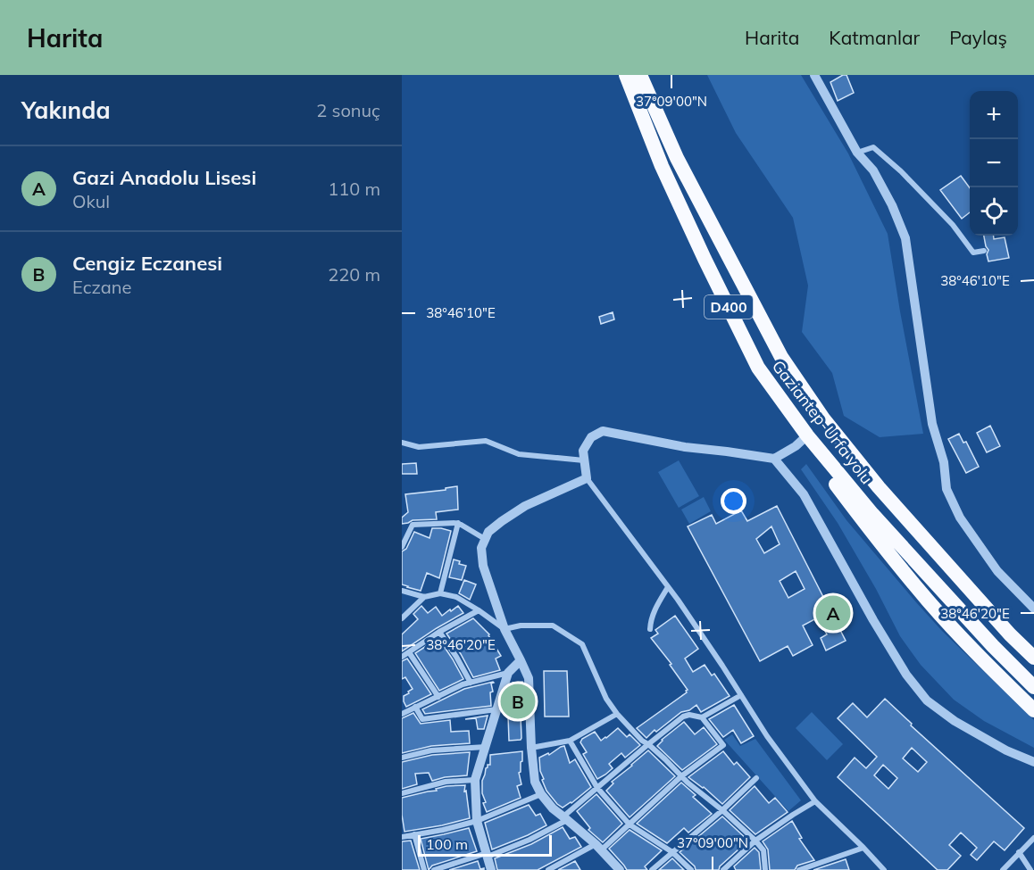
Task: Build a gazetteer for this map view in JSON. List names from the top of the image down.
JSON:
{
  "streets": {
    "highway": ["D400", "Gaziantep-Urfa yolu"]
  },
  "scale_bar": "100 m",
  "page": {
    "header": "Harita",
    "nav": ["Harita", "Katmanlar", "Paylaş"],
    "heading": ["Yakında", "2 sonuç"],
    "map_buttons": ["+", "−"],
    "list": [
      {
        "mark": "A",
        "name": "Gazi Anadolu Lisesi",
        "note": "Okul",
        "value": "110 m"
      },
      {
        "mark": "B",
        "name": "Cengiz Eczanesi",
        "note": "Eczane",
        "value": "220 m"
      }
    ],
    "pins": ["A", "B"],
    "scale": "100 m"
  },
  "coordinates": ["37°09'00\"N", "38°46'10\"E", "38°46'20\"E"]
}
